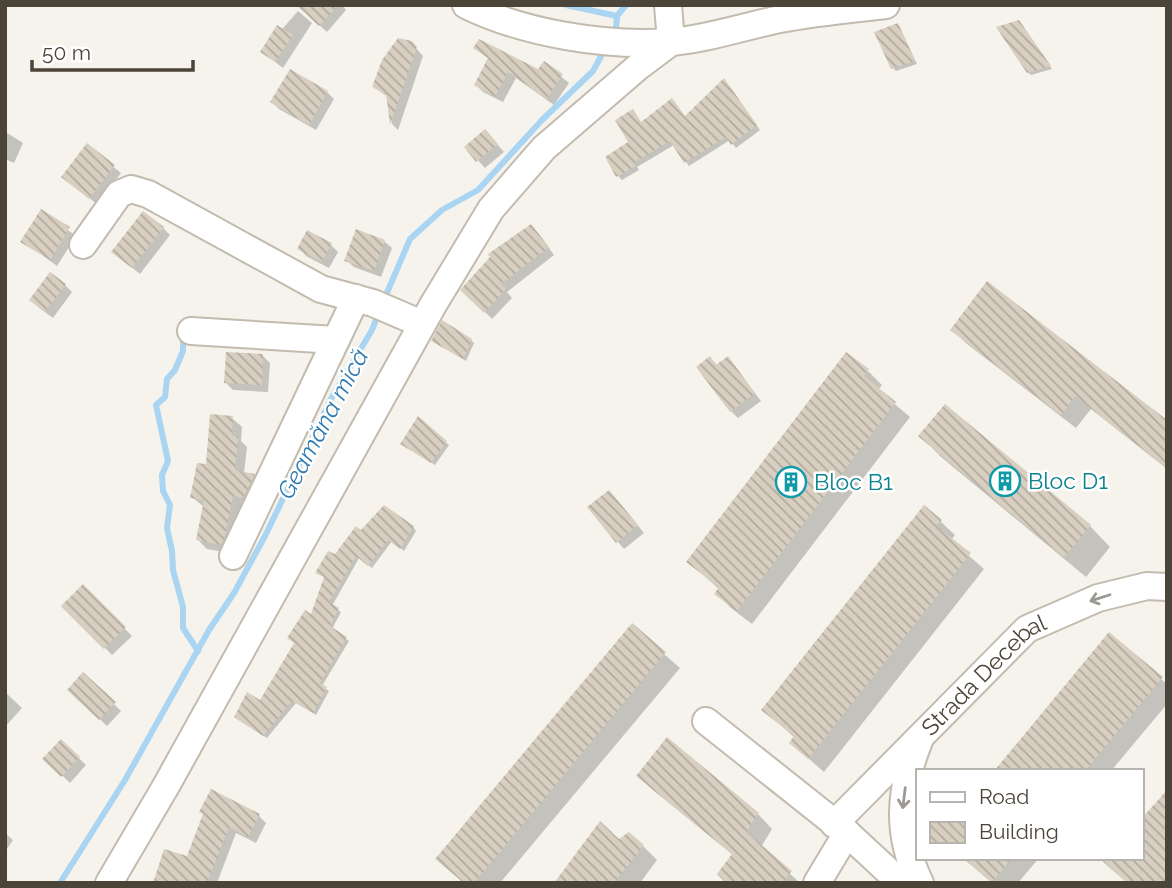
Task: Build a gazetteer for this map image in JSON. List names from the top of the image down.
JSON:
{
  "streets": {
    "street": ["Strada Decebal"]
  },
  "one_way": ["Strada Decebal"],
  "water": ["Geamăna mică"],
  "places": {
    "building": ["Bloc D1", "Bloc B1"]
  },
  "legend": ["Road", "Building"],
  "scale_bar": "50 m"
}
